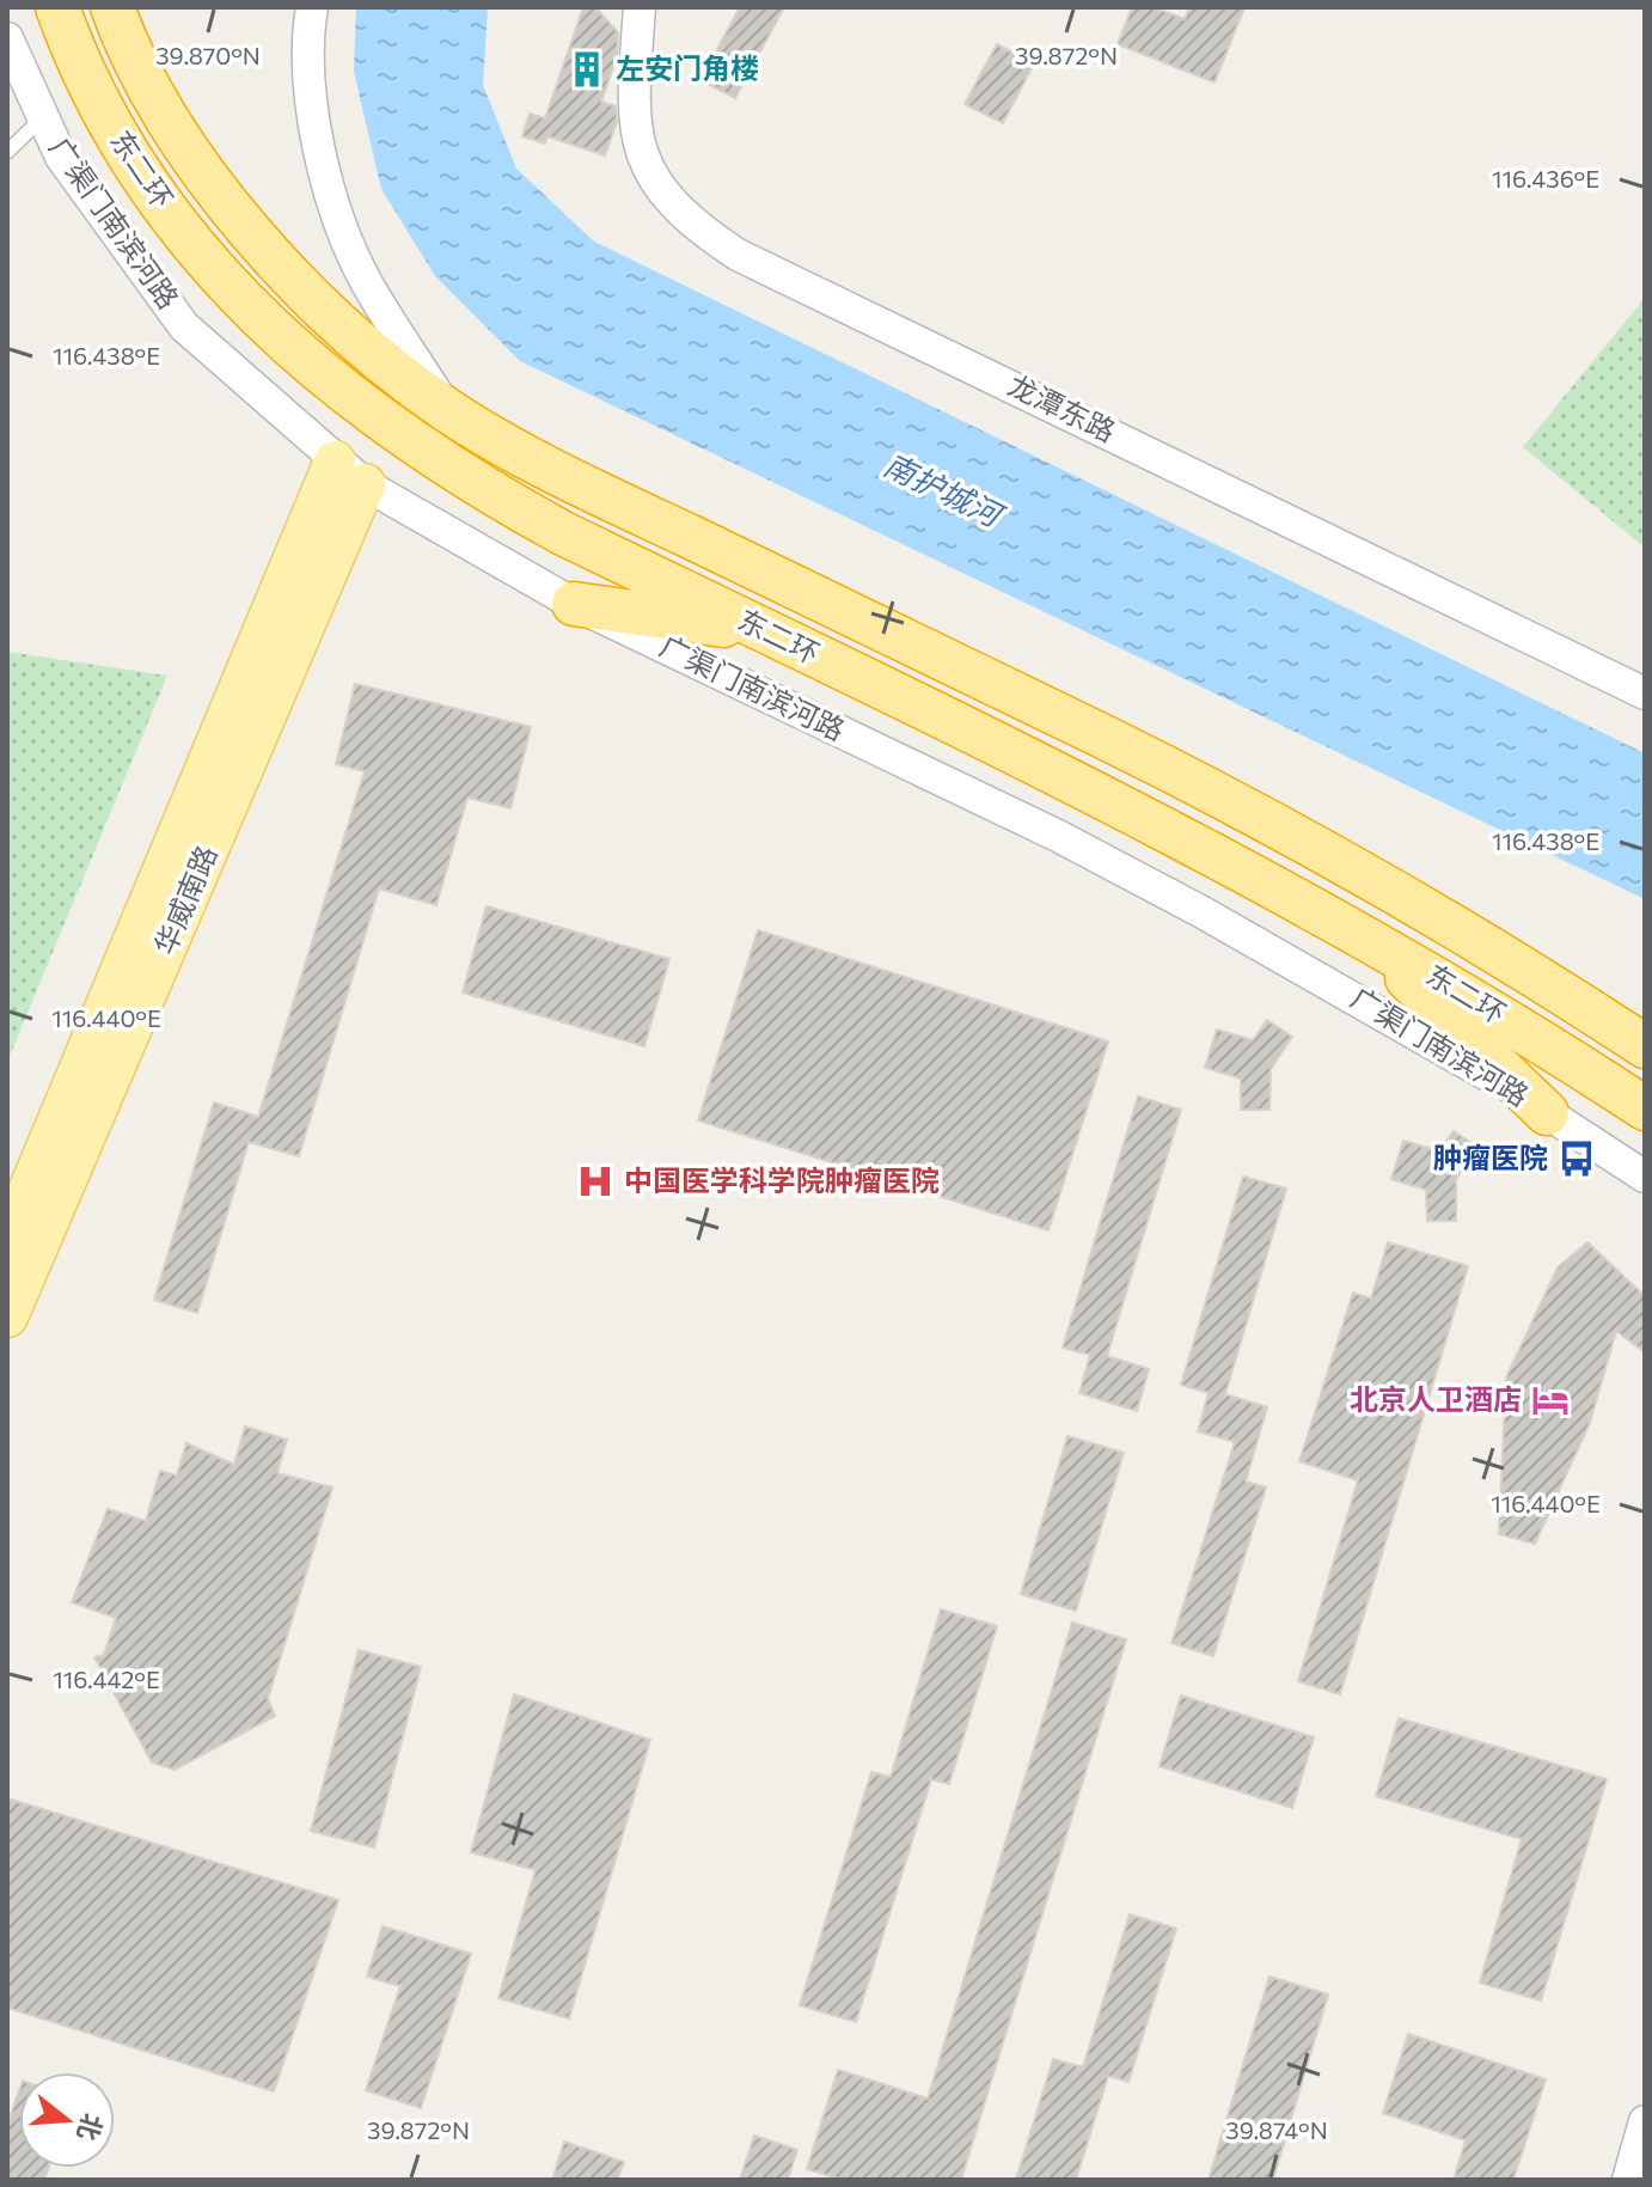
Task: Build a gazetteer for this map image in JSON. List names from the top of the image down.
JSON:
{
  "streets": {
    "highway": ["东二环"],
    "main road": ["华威南路"],
    "street": ["广渠门南滨河路", "龙潭东路"]
  },
  "crossings": [
    ["广渠门南滨河路", "华威南路"]
  ],
  "water": ["南护城河"],
  "places": {
    "building": ["左安门角楼"],
    "bus stop": ["肿瘤医院"],
    "hospital": ["中国医学科学院肿瘤医院"],
    "hotel": ["北京人卫酒店"]
  },
  "north": "right",
  "coordinates": [
    "39.870°N",
    "39.872°N",
    "116.436°E",
    "116.438°E",
    "116.440°E",
    "116.442°E",
    "39.874°N"
  ]
}
